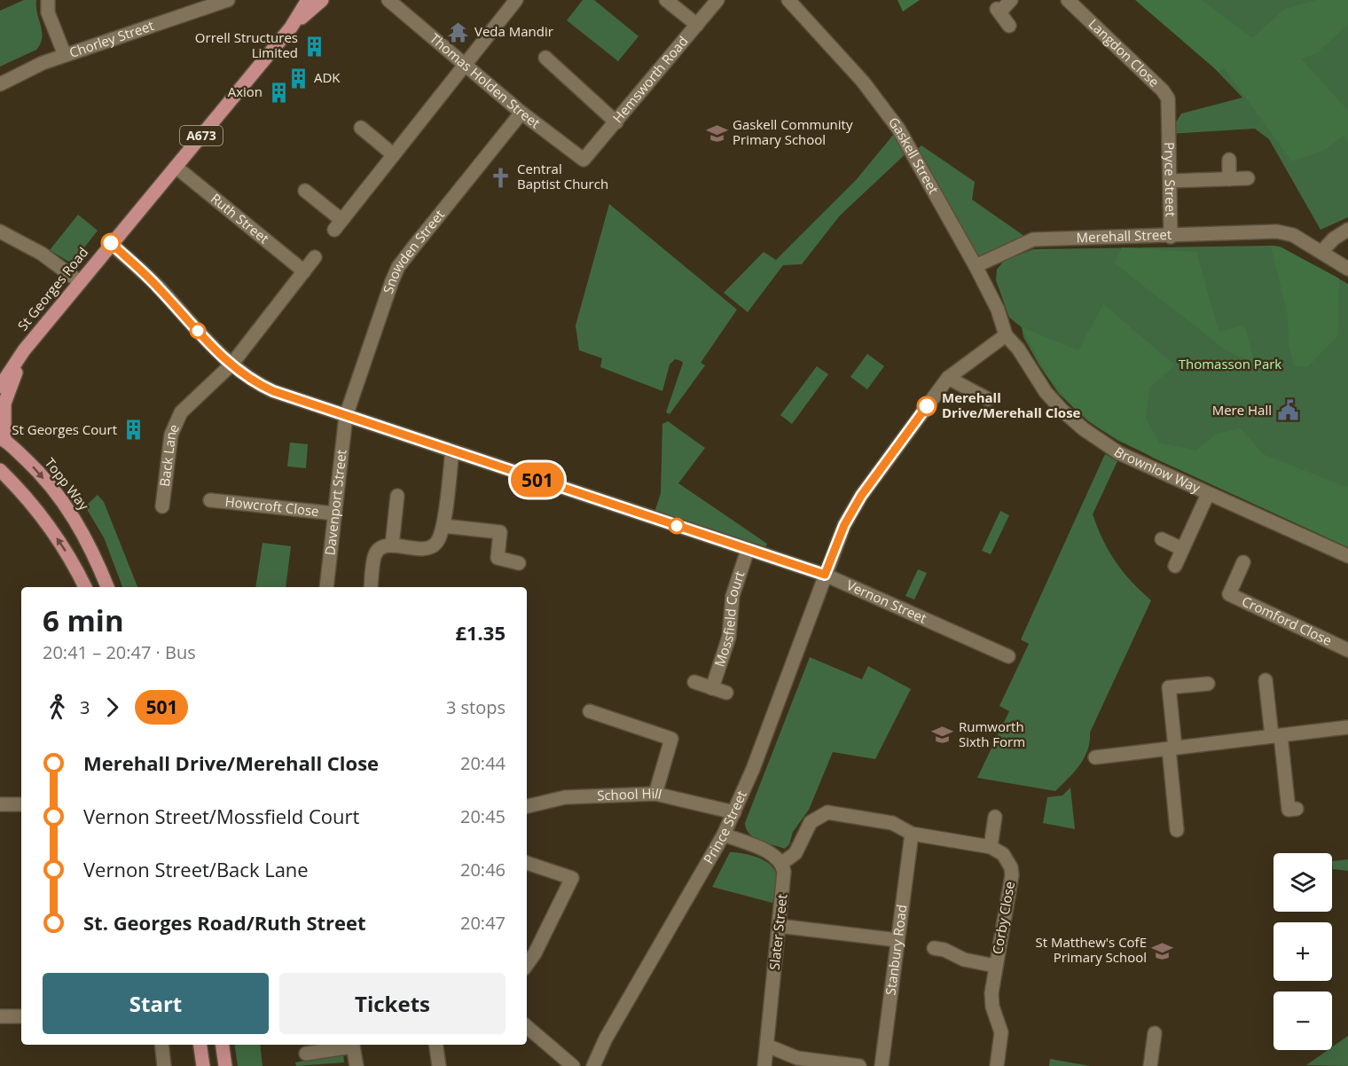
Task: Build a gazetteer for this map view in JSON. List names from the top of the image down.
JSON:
{
  "streets": {
    "main road": ["A673", "St Georges Road", "Topp Way"],
    "street": [
      "Chorley Street",
      "Langdon Close",
      "Hemsworth Road",
      "Thomas Holden Street",
      "Gaskell Street",
      "Pryce Street",
      "Ruth Street",
      "Merehall Street",
      "Snowden Street",
      "Back Lane",
      "Brownlow Way",
      "Davenport Street",
      "Howcroft Close",
      "Vernon Street",
      "Mossfield Court",
      "Cromford Close",
      "School Hill",
      "Prince Street",
      "Corby Close",
      "Slater Street",
      "Stanbury Road"
    ]
  },
  "crossings": [
    ["Langdon Close", "Pryce Street"],
    ["Hemsworth Road", "Thomas Holden Street"],
    ["Thomas Holden Street", "Snowden Street"],
    ["A673", "St Georges Road"],
    ["A673", "Topp Way"],
    ["Gaskell Street", "Merehall Street"],
    ["Gaskell Street", "Brownlow Way"],
    ["Gaskell Street", "Prince Street"],
    ["Pryce Street", "Merehall Street"],
    ["Ruth Street", "St Georges Road"],
    ["Ruth Street", "Back Lane"],
    ["Snowden Street", "Davenport Street"],
    ["Snowden Street", "Vernon Street"],
    ["St Georges Road", "Vernon Street"],
    ["Back Lane", "Vernon Street"],
    ["Brownlow Way", "Prince Street"],
    ["Davenport Street", "Howcroft Close"],
    ["Davenport Street", "Vernon Street"],
    ["Vernon Street", "Mossfield Court"],
    ["Vernon Street", "Prince Street"],
    ["School Hill", "Prince Street"]
  ],
  "parks": ["Thomasson Park"],
  "places": {
    "temple": ["Veda Mandir"],
    "building": [
      "Orrell Structures Limited",
      "ADK",
      "Axion",
      "St Georges Court"
    ],
    "school or university": ["Gaskell Community Primary School", "Rumworth Sixth Form", "St Matthew's CofE Primary School"],
    "church": ["Central Baptist Church"],
    "other": ["Merehall Drive/Merehall Close"],
    "public building": ["Mere Hall"]
  },
  "lines": ["bus line 501"],
  "page": {
    "on_map": "501",
    "heading": ["6 min", "20:41 – 20:47 · Bus", "£1.35"],
    "legs": ["3", "501", "3 stops"],
    "list": [
      {
        "name": "Merehall Drive/Merehall Close",
        "value": "20:44"
      },
      {
        "name": "Vernon Street/Mossfield Court",
        "value": "20:45"
      },
      {
        "name": "Vernon Street/Back Lane",
        "value": "20:46"
      },
      {
        "name": "St. Georges Road/Ruth Street",
        "value": "20:47"
      }
    ],
    "map_buttons": ["+", "−"],
    "buttons": ["Start", "Tickets"]
  }
}
